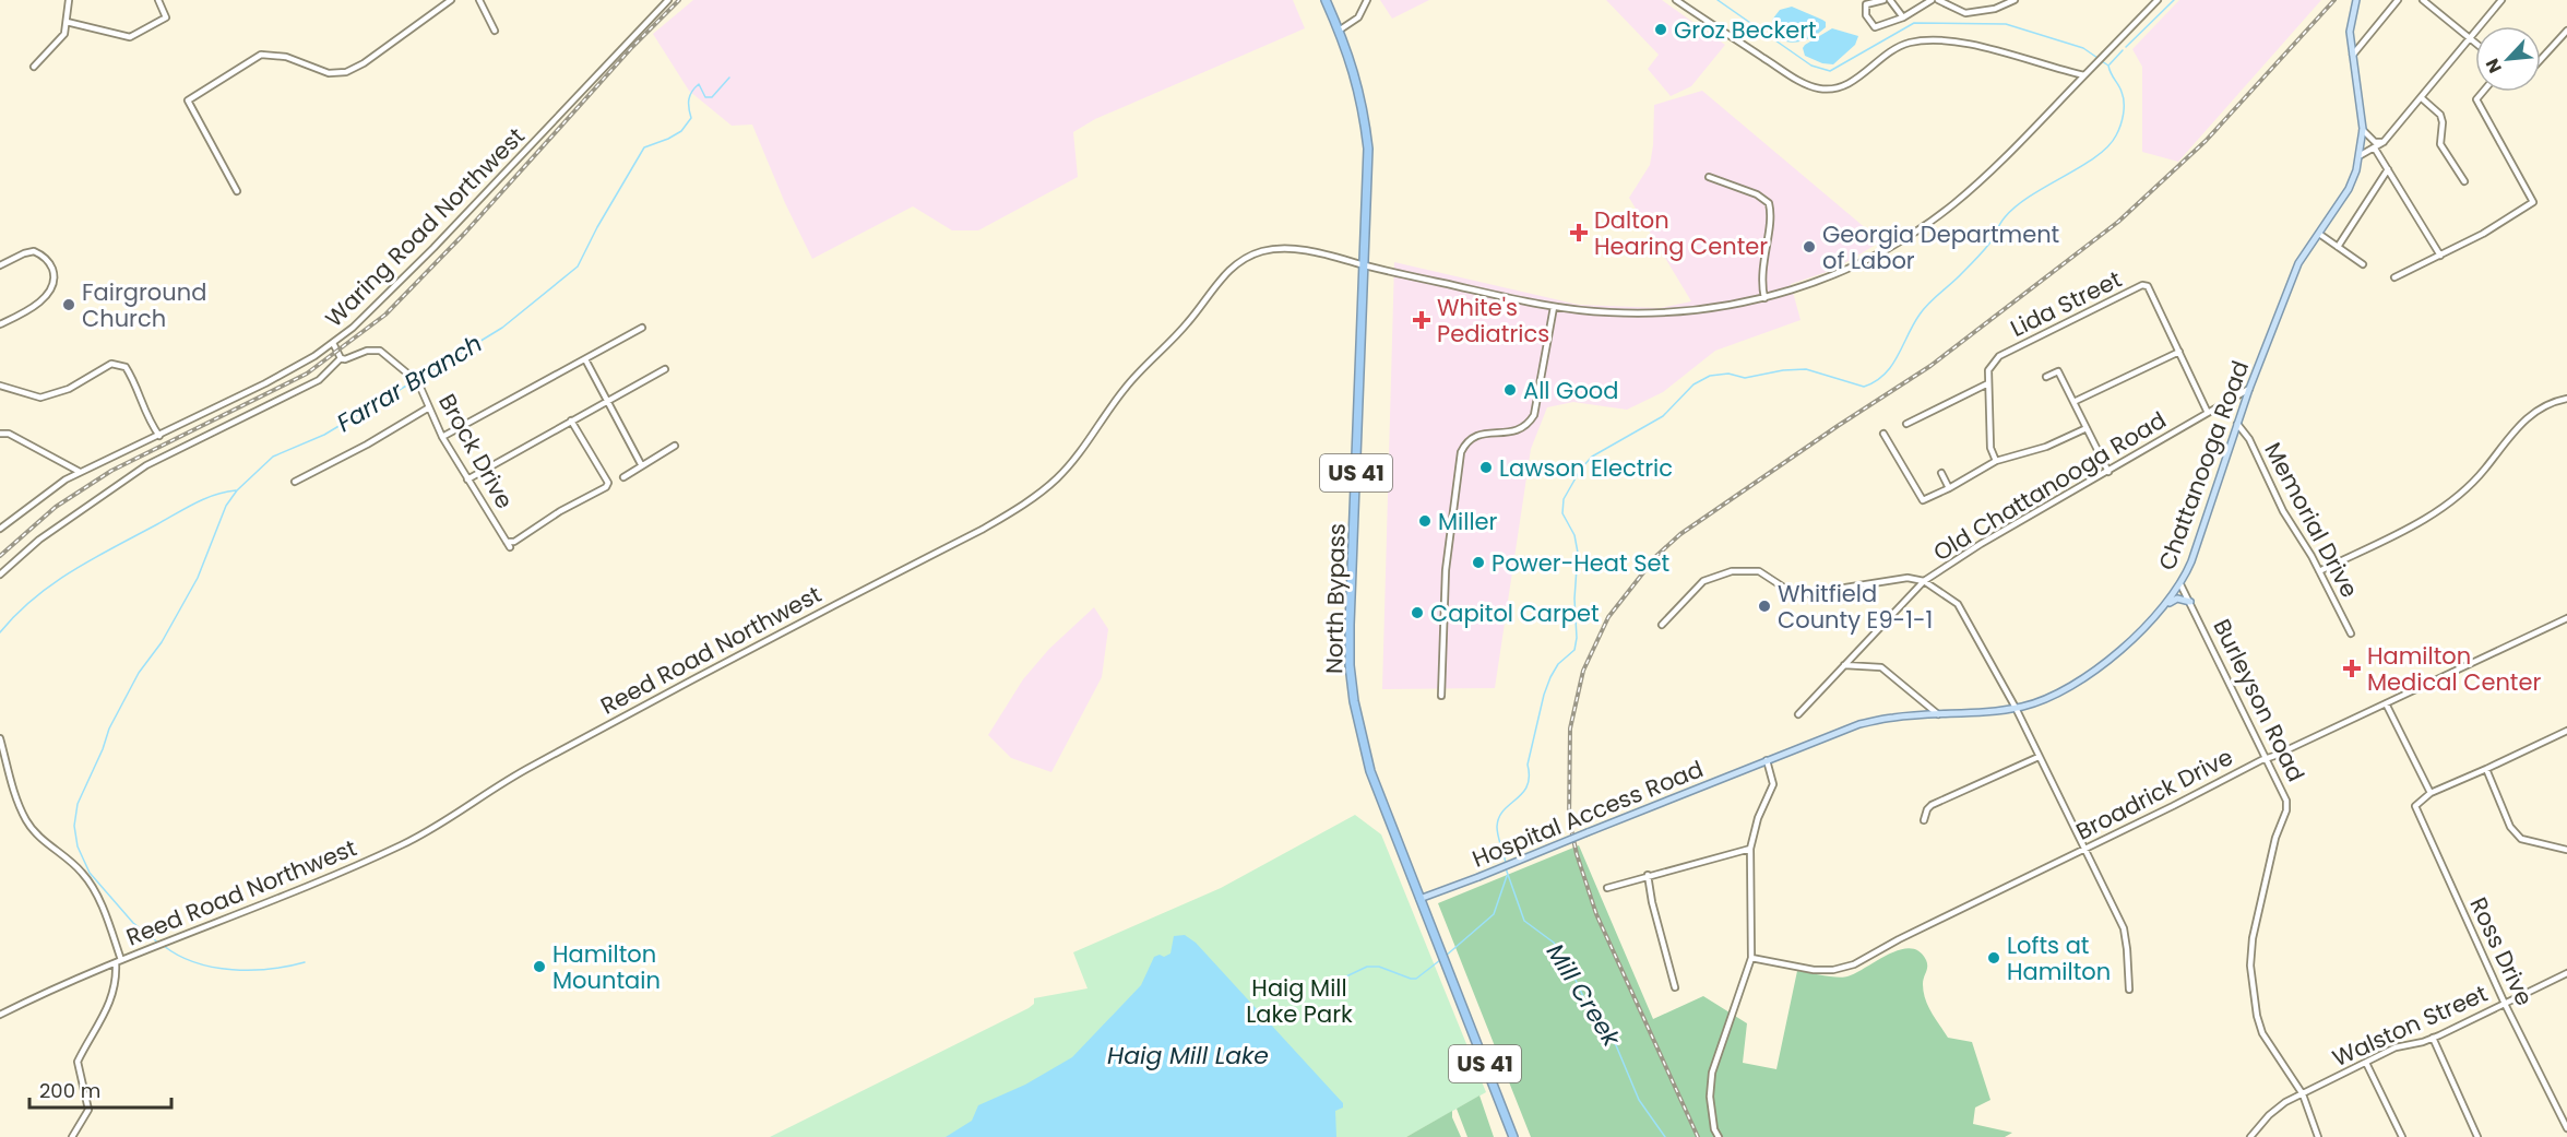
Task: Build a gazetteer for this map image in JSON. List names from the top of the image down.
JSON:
{
  "streets": {
    "highway": ["US 41", "North Bypass"],
    "main road": ["Chattanooga Road", "Hospital Access Road"],
    "street": [
      "Waring Road Northwest",
      "Lida Street",
      "Brock Drive",
      "Old Chattanooga Road",
      "Memorial Drive",
      "Reed Road Northwest",
      "Burleyson Road",
      "Broadrick Drive",
      "Ross Drive",
      "Walston Street"
    ]
  },
  "crossings": [
    ["Chattanooga Road", "Old Chattanooga Road"],
    ["Chattanooga Road", "Memorial Drive"],
    ["Chattanooga Road", "Burleyson Road"],
    ["Chattanooga Road", "Hospital Access Road"],
    ["North Bypass", "Reed Road Northwest"],
    ["North Bypass", "Hospital Access Road"],
    ["Burleyson Road", "Broadrick Drive"],
    ["Burleyson Road", "Walston Street"],
    ["Ross Drive", "Walston Street"]
  ],
  "water": ["Farrar Branch", "Mill Creek", "Haig Mill Lake"],
  "parks": ["Haig Mill Lake Park"],
  "places": {
    "other": [
      "Groz Beckert",
      "Georgia Department of Labor",
      "Fairground Church",
      "All Good",
      "Lawson Electric",
      "Miller",
      "Power-Heat Set",
      "Whitfield County E9-1-1",
      "Capitol Carpet",
      "Lofts at Hamilton",
      "Hamilton Mountain"
    ],
    "health": ["Dalton Hearing Center", "White's Pediatrics", "Hamilton Medical Center"]
  },
  "scale_bar": "200 m",
  "north": "bottom left"
}
